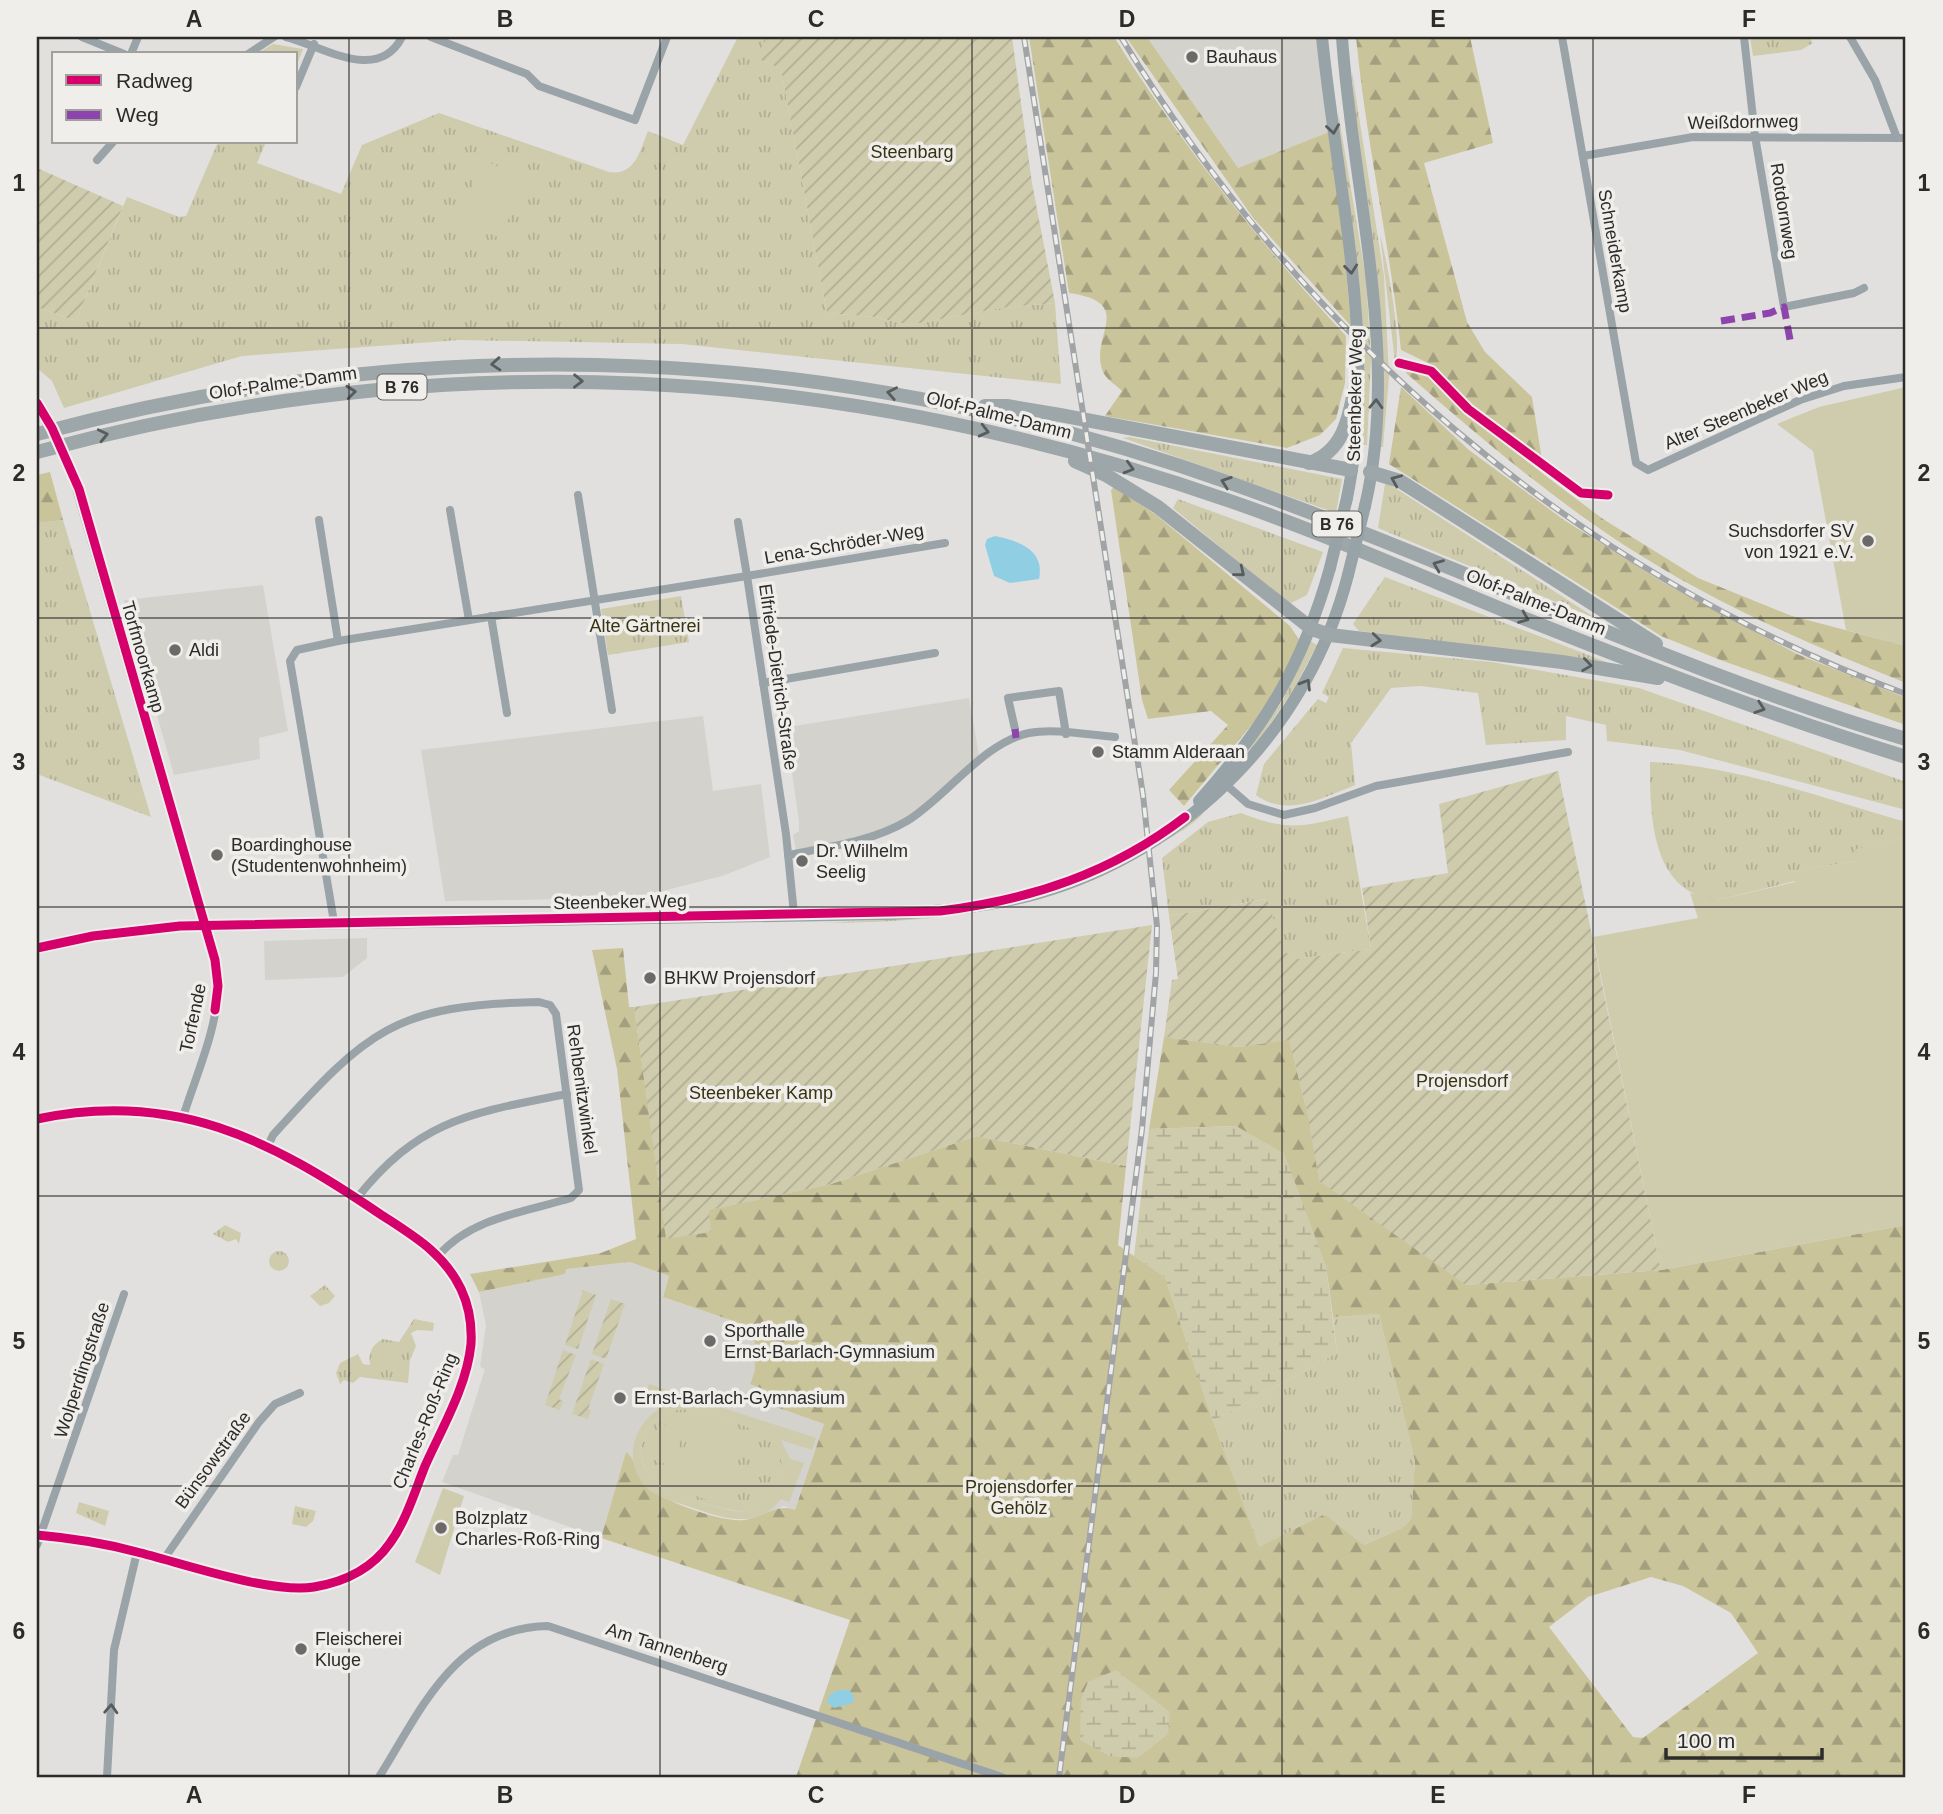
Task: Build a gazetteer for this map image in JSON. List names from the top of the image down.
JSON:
{
  "streets": {
    "highway": ["Olof-Palme-Damm", "B 76"],
    "main road": ["Steenbeker Weg"],
    "street": [
      "Weißdornweg",
      "Rotdornweg",
      "Schneiderkamp",
      "Alter Steenbeker Weg",
      "Lena-Schröder-Weg",
      "Torfmoorkamp",
      "Elfriede-Dietrich-Straße",
      "Torfende",
      "Rehbenitzwinkel",
      "Wolperdingstraße",
      "Charles-Roß-Ring",
      "Bünsowstraße",
      "Am Tannenberg"
    ]
  },
  "crossings": [
    ["Weißdornweg", "Rotdornweg"],
    ["Weißdornweg", "Schneiderkamp"],
    ["Schneiderkamp", "Alter Steenbeker Weg"],
    ["Steenbeker Weg", "Torfmoorkamp"],
    ["Steenbeker Weg", "Elfriede-Dietrich-Straße"],
    ["Steenbeker Weg", "Torfende"],
    ["Lena-Schröder-Weg", "Elfriede-Dietrich-Straße"],
    ["Torfmoorkamp", "Torfende"],
    ["Torfende", "Charles-Roß-Ring"],
    ["Rehbenitzwinkel", "Charles-Roß-Ring"],
    ["Wolperdingstraße", "Charles-Roß-Ring"],
    ["Charles-Roß-Ring", "Bünsowstraße"]
  ],
  "parks": [
    "Steenbarg",
    "Alte Gärtnerei",
    "Projensdorf",
    "Steenbeker Kamp",
    "Projensdorfer Gehölz"
  ],
  "places": [
    "Bauhaus",
    "Suchsdorfer SV von 1921 e.V.",
    "Aldi",
    "Stamm Alderaan",
    "Boardinghouse (Studentenwohnheim)",
    "Dr. Wilhelm Seelig",
    "BHKW Projensdorf",
    "Sporthalle Ernst-Barlach-Gymnasium",
    "Ernst-Barlach-Gymnasium",
    "Bolzplatz Charles-Roß-Ring",
    "Fleischerei Kluge"
  ],
  "legend": ["Radweg", "Weg"],
  "scale_bar": "100 m",
  "grid": {
    "columns": [
      "A",
      "B",
      "C",
      "D",
      "E",
      "F"
    ],
    "rows": [
      "1",
      "2",
      "3",
      "4",
      "5",
      "6"
    ]
  }
}
